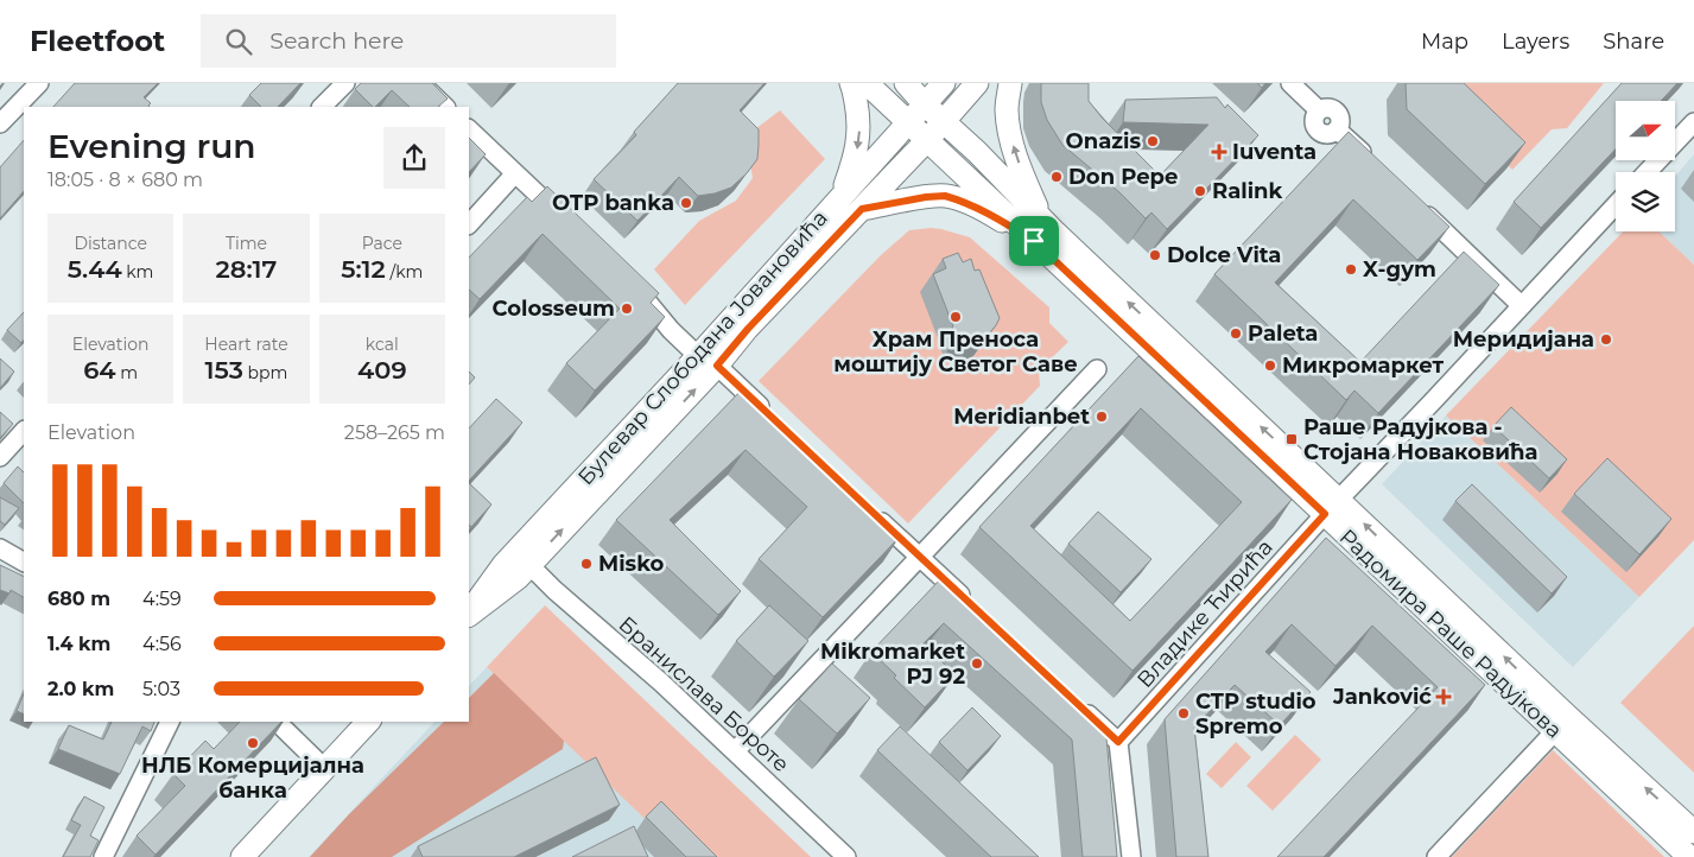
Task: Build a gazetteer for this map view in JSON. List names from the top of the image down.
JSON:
{
  "streets": {
    "street": [
      "Булевар Слободана Јовановића",
      "Владике Ћирића",
      "Радомира Раше Радујкова",
      "Бранислава Бороте"
    ]
  },
  "crossings": [
    ["Булевар Слободана Јовановића", "Радомира Раше Радујкова"],
    ["Булевар Слободана Јовановића", "Бранислава Бороте"],
    ["Владике Ћирића", "Радомира Раше Радујкова"]
  ],
  "places": {
    "other": [
      "Onazis",
      "Don Pepe",
      "Ralink",
      "OTP banka",
      "Dolce Vita",
      "X-gym",
      "Colosseum",
      "Храм Преноса моштију Светог Саве",
      "Paleta",
      "Меридијана",
      "Микромаркет",
      "Meridianbet",
      "Misko",
      "Mikromarket PJ 92",
      "CTP studio Spremo",
      "НЛБ Комерцијална банка"
    ],
    "health": ["Iuventa", "Janković"],
    "transit": ["Раше Радујкова - Стојана Новаковића"]
  },
  "north": "right",
  "page": {
    "header": "Fleetfoot",
    "search": "Search here",
    "nav": ["Map", "Layers", "Share"],
    "heading": ["Evening run", "18:05 · 8 × 680 m"],
    "stats": [
      ["Distance", "5.44 km"],
      ["Time", "28:17"],
      ["Pace", "5:12 /km"],
      ["Elevation", "64 m"],
      ["Heart rate", "153 bpm"],
      ["kcal", "409"]
    ],
    "chart": ["Elevation", "258–265 m"],
    "list": [
      {
        "name": "680 m",
        "note": "4:59"
      },
      {
        "name": "1.4 km",
        "note": "4:56"
      },
      {
        "name": "2.0 km",
        "note": "5:03"
      }
    ]
  }
}
